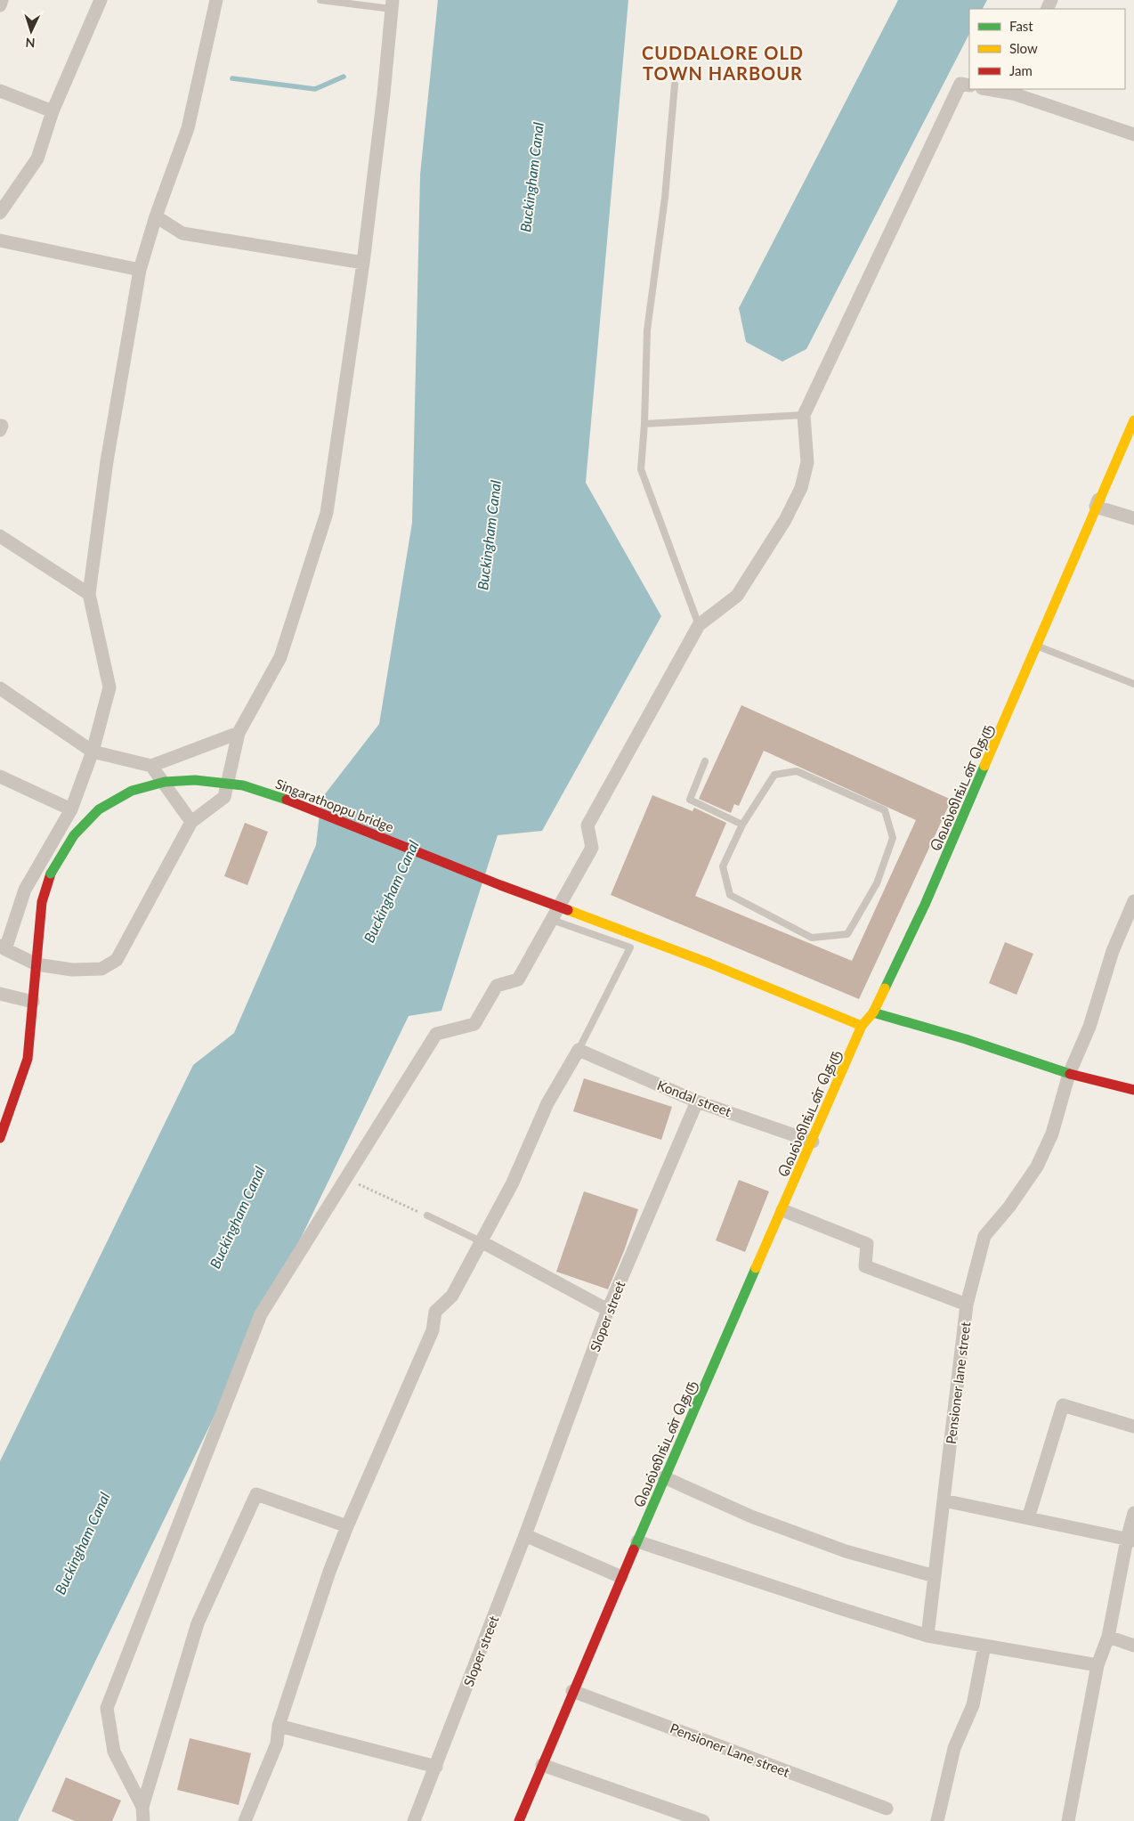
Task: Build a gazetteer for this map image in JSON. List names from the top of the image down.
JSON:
{
  "streets": {
    "main road": ["வெல்லிங்டன் தெரு", "Singarathoppu bridge"],
    "street": [
      "Kondal street",
      "Sloper street",
      "Pensioner lane street",
      "Pensioner Lane street"
    ]
  },
  "crossings": [
    ["வெல்லிங்டன் தெரு", "Singarathoppu bridge"],
    ["வெல்லிங்டன் தெரு", "Kondal street"],
    ["வெல்லிங்டன் தெரு", "Pensioner lane street"],
    ["வெல்லிங்டன் தெரு", "Pensioner Lane street"],
    ["Kondal street", "Sloper street"]
  ],
  "districts": ["CUDDALORE OLD TOWN HARBOUR"],
  "water": ["Buckingham Canal"],
  "legend": ["Fast", "Slow", "Jam"],
  "north": "bottom"
}
